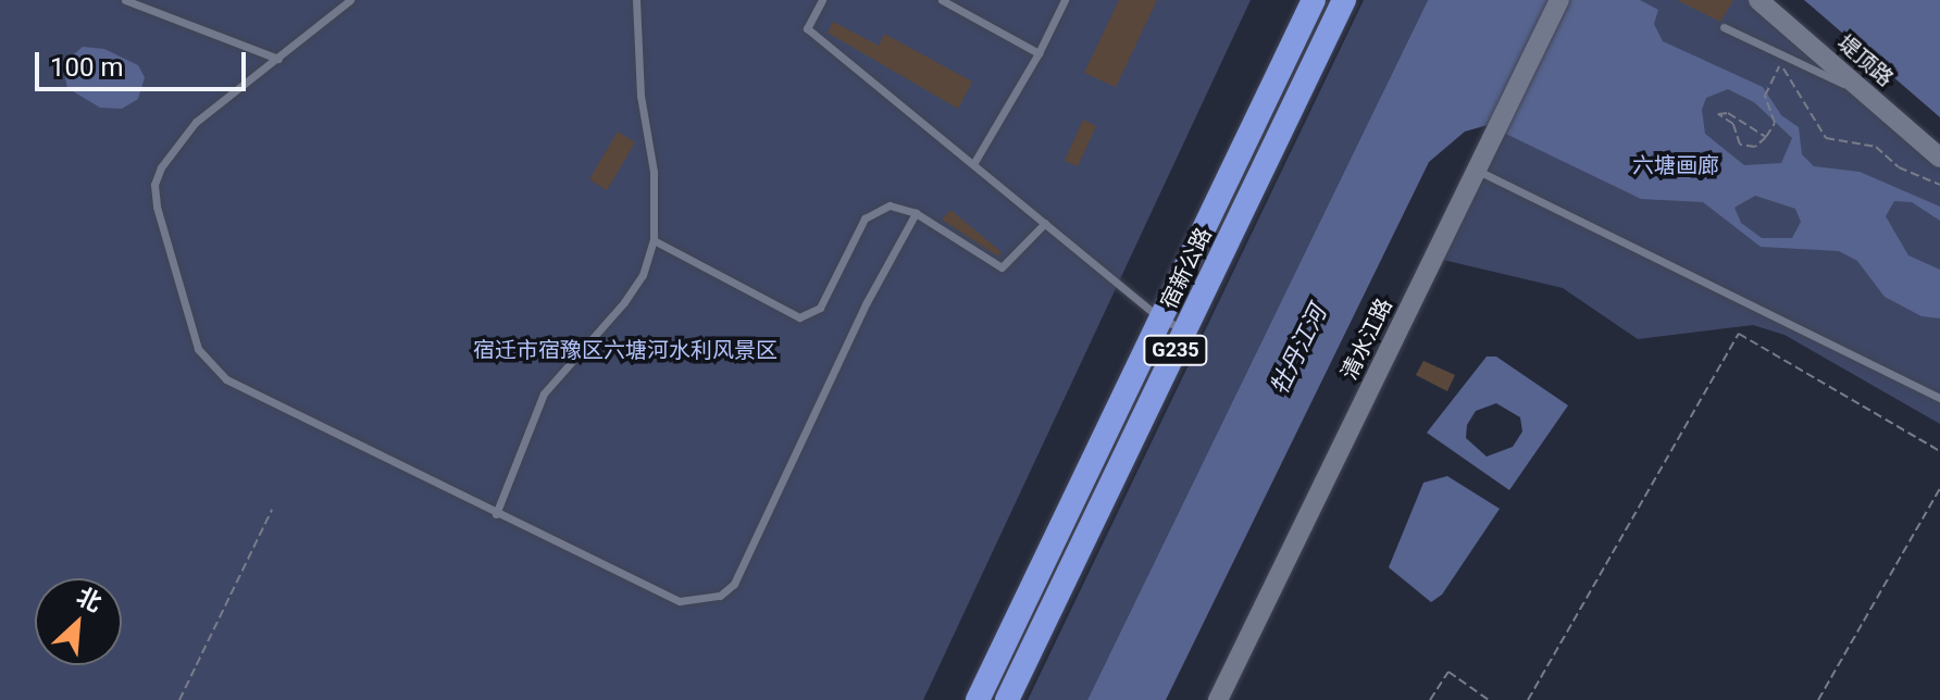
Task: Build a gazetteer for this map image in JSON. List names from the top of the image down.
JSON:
{
  "streets": {
    "highway": ["宿新公路", "G235"],
    "street": ["堤顶路", "清水江路"]
  },
  "water": ["牡丹江河"],
  "parks": ["六塘画廊", "宿迁市宿豫区六塘河水利风景区"],
  "scale_bar": "100 m",
  "north": "top right"
}
